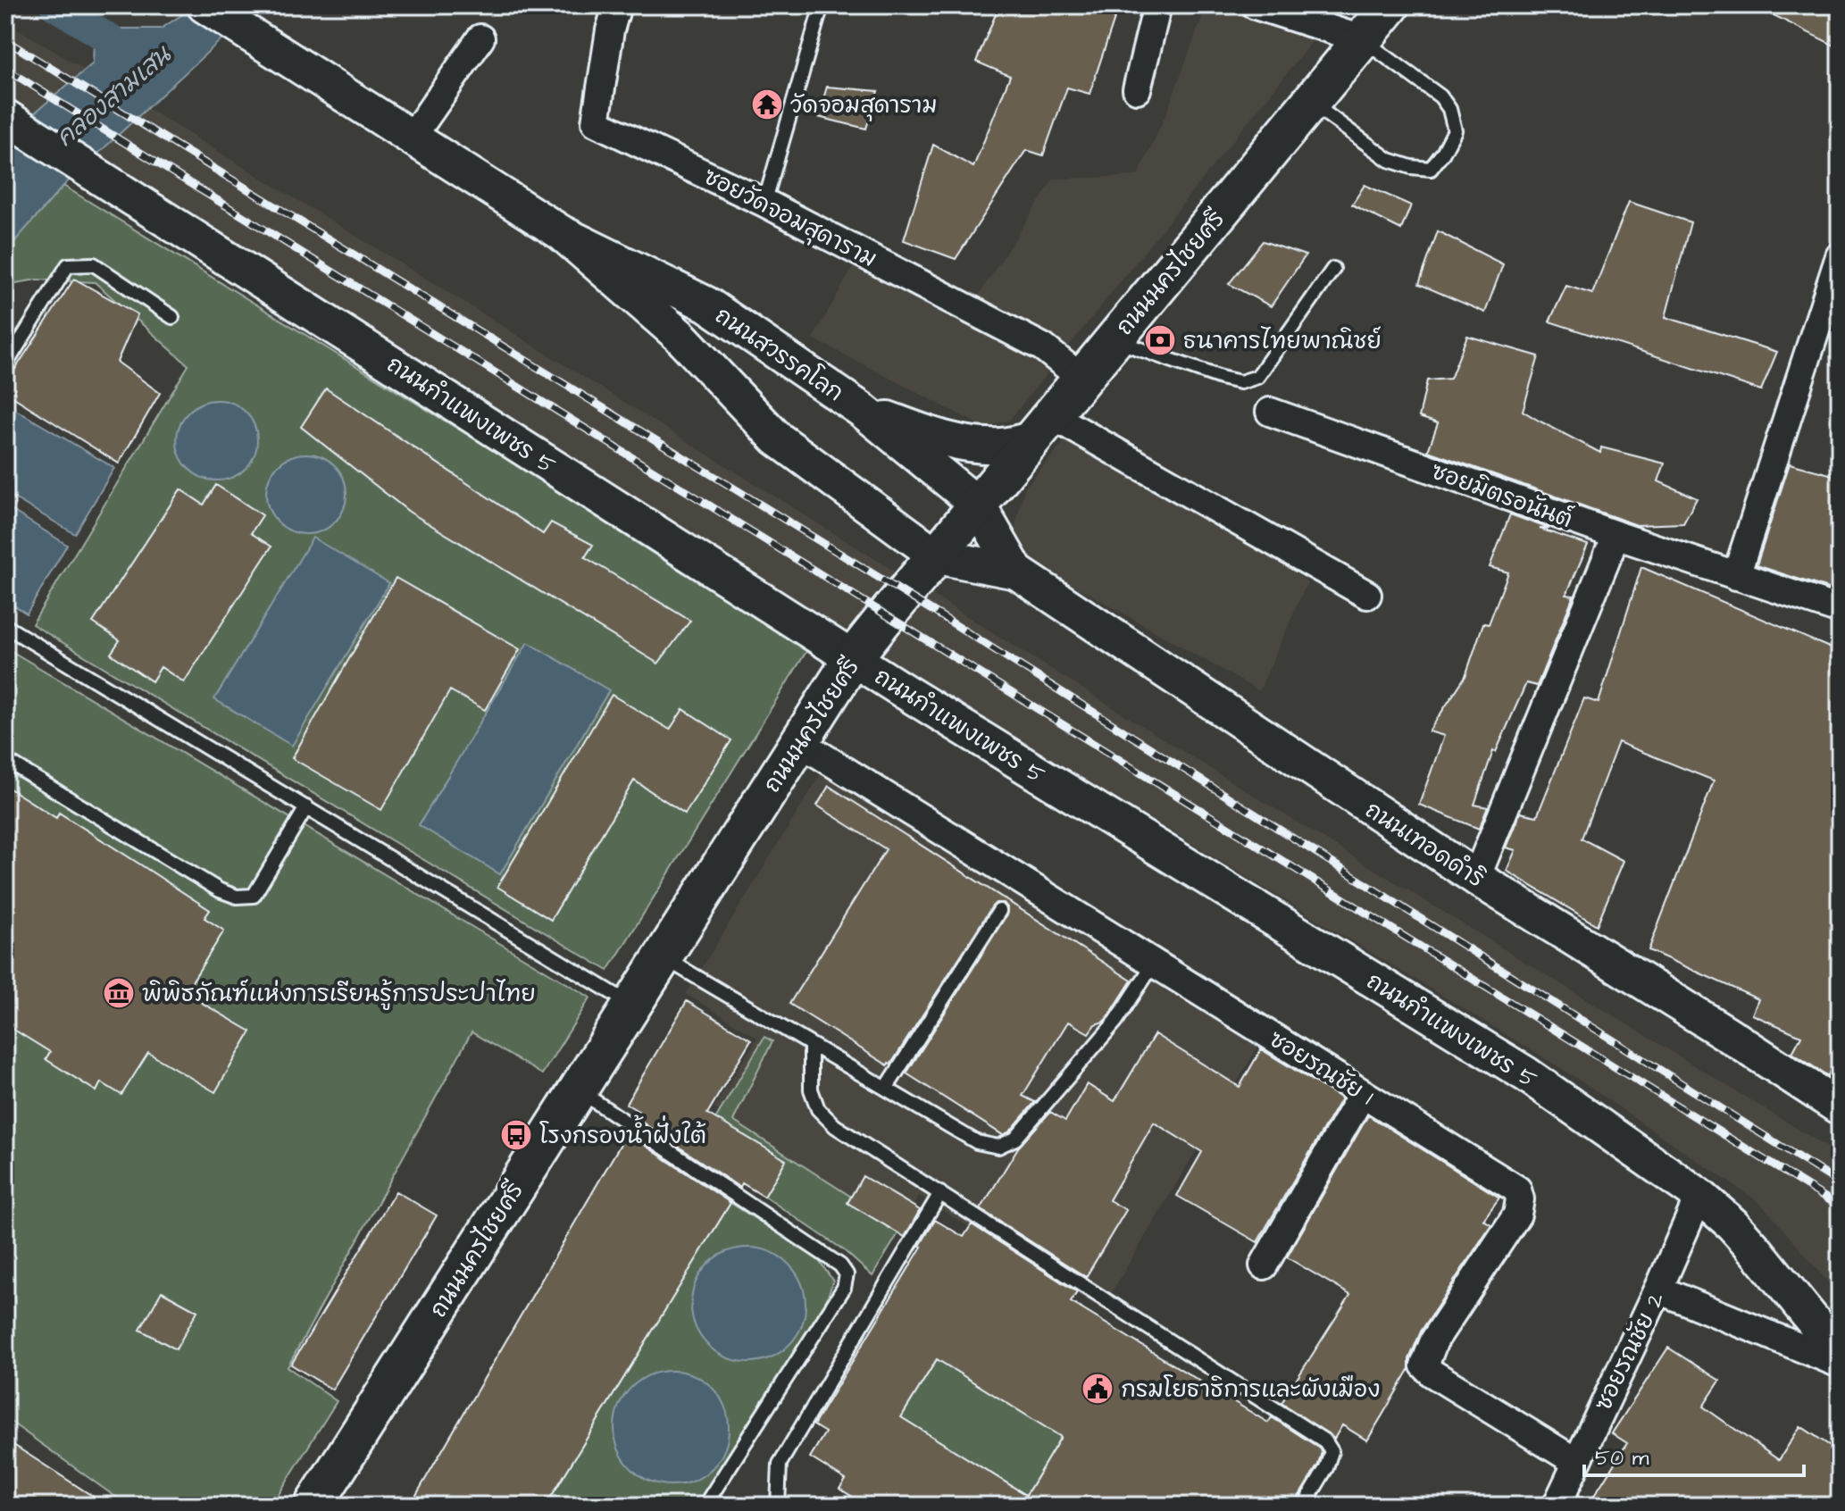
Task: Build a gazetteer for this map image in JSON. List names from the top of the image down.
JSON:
{
  "streets": {
    "main road": ["ถนนนครไชยศรี"],
    "street": [
      "ซอยวัดจอมสุดาราม",
      "ถนนสวรรคโลก",
      "ถนนกำแพงเพชร 5",
      "ซอยมิตรอนันต์",
      "ถนนเทอดดำริ",
      "ซอยรณชัย 1",
      "ซอยรณชัย 2"
    ]
  },
  "crossings": [
    ["ซอยวัดจอมสุดาราม", "ถนนนครไชยศรี"],
    ["ถนนนครไชยศรี", "ถนนสวรรคโลก"],
    ["ถนนนครไชยศรี", "ถนนกำแพงเพชร 5"],
    ["ถนนนครไชยศรี", "ถนนเทอดดำริ"],
    ["ถนนนครไชยศรี", "ซอยรณชัย 1"],
    ["ถนนสวรรคโลก", "ถนนเทอดดำริ"],
    ["ถนนกำแพงเพชร 5", "ซอยรณชัย 2"],
    ["ซอยรณชัย 1", "ซอยรณชัย 2"]
  ],
  "water": ["คลองสามเสน"],
  "places": {
    "temple": ["วัดจอมสุดาราม"],
    "bank": ["ธนาคารไทยพาณิชย์"],
    "museum": ["พิพิธภัณฑ์แห่งการเรียนรู้การประปาไทย"],
    "bus stop": ["โรงกรองน้ำฝั่งใต้"],
    "public building": ["กรมโยธาธิการและผังเมือง"]
  },
  "scale_bar": "50 m"
}
